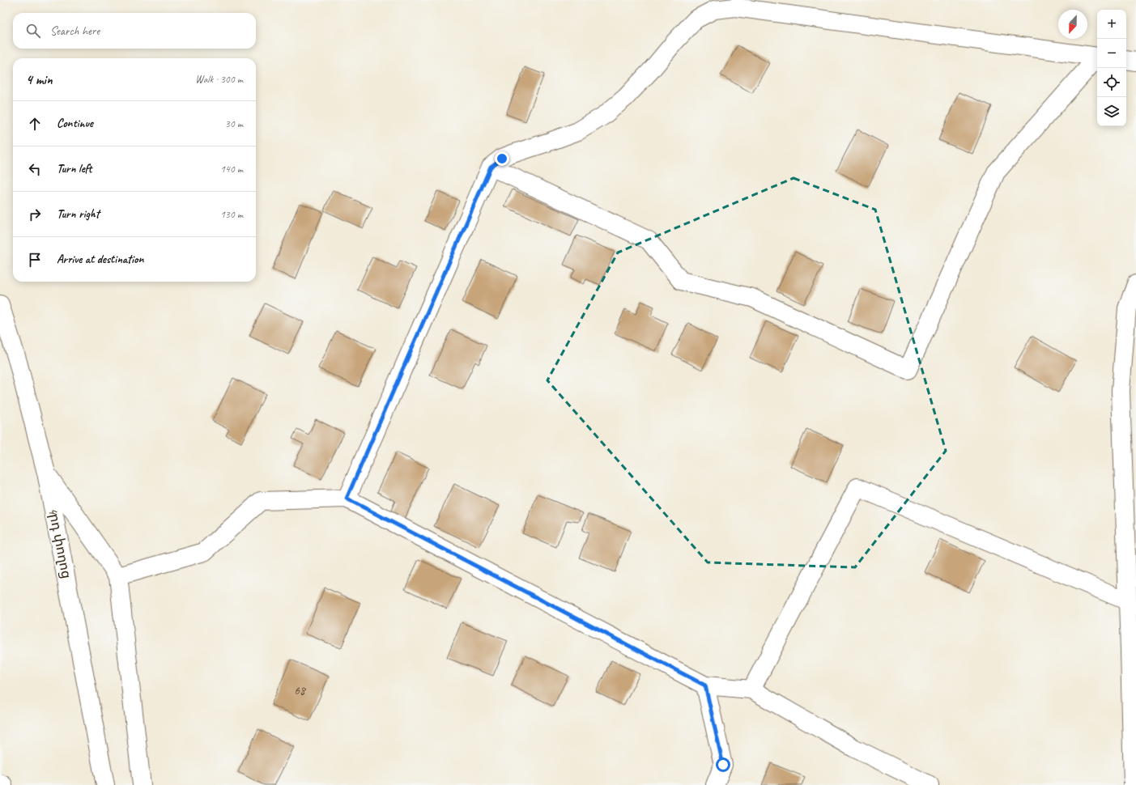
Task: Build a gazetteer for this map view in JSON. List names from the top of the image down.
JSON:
{
  "streets": {
    "street": ["4րդ փողոց"]
  },
  "house_numbers": ["68"],
  "north": "bottom",
  "page": {
    "map_buttons": ["+", "−"],
    "search": "Search here",
    "heading": ["4 min", "Walk · 300 m"],
    "list": [
      ["Continue", "30 m"],
      ["Turn left", "140 m"],
      ["Turn right", "130 m"],
      "Arrive at destination"
    ]
  }
}
